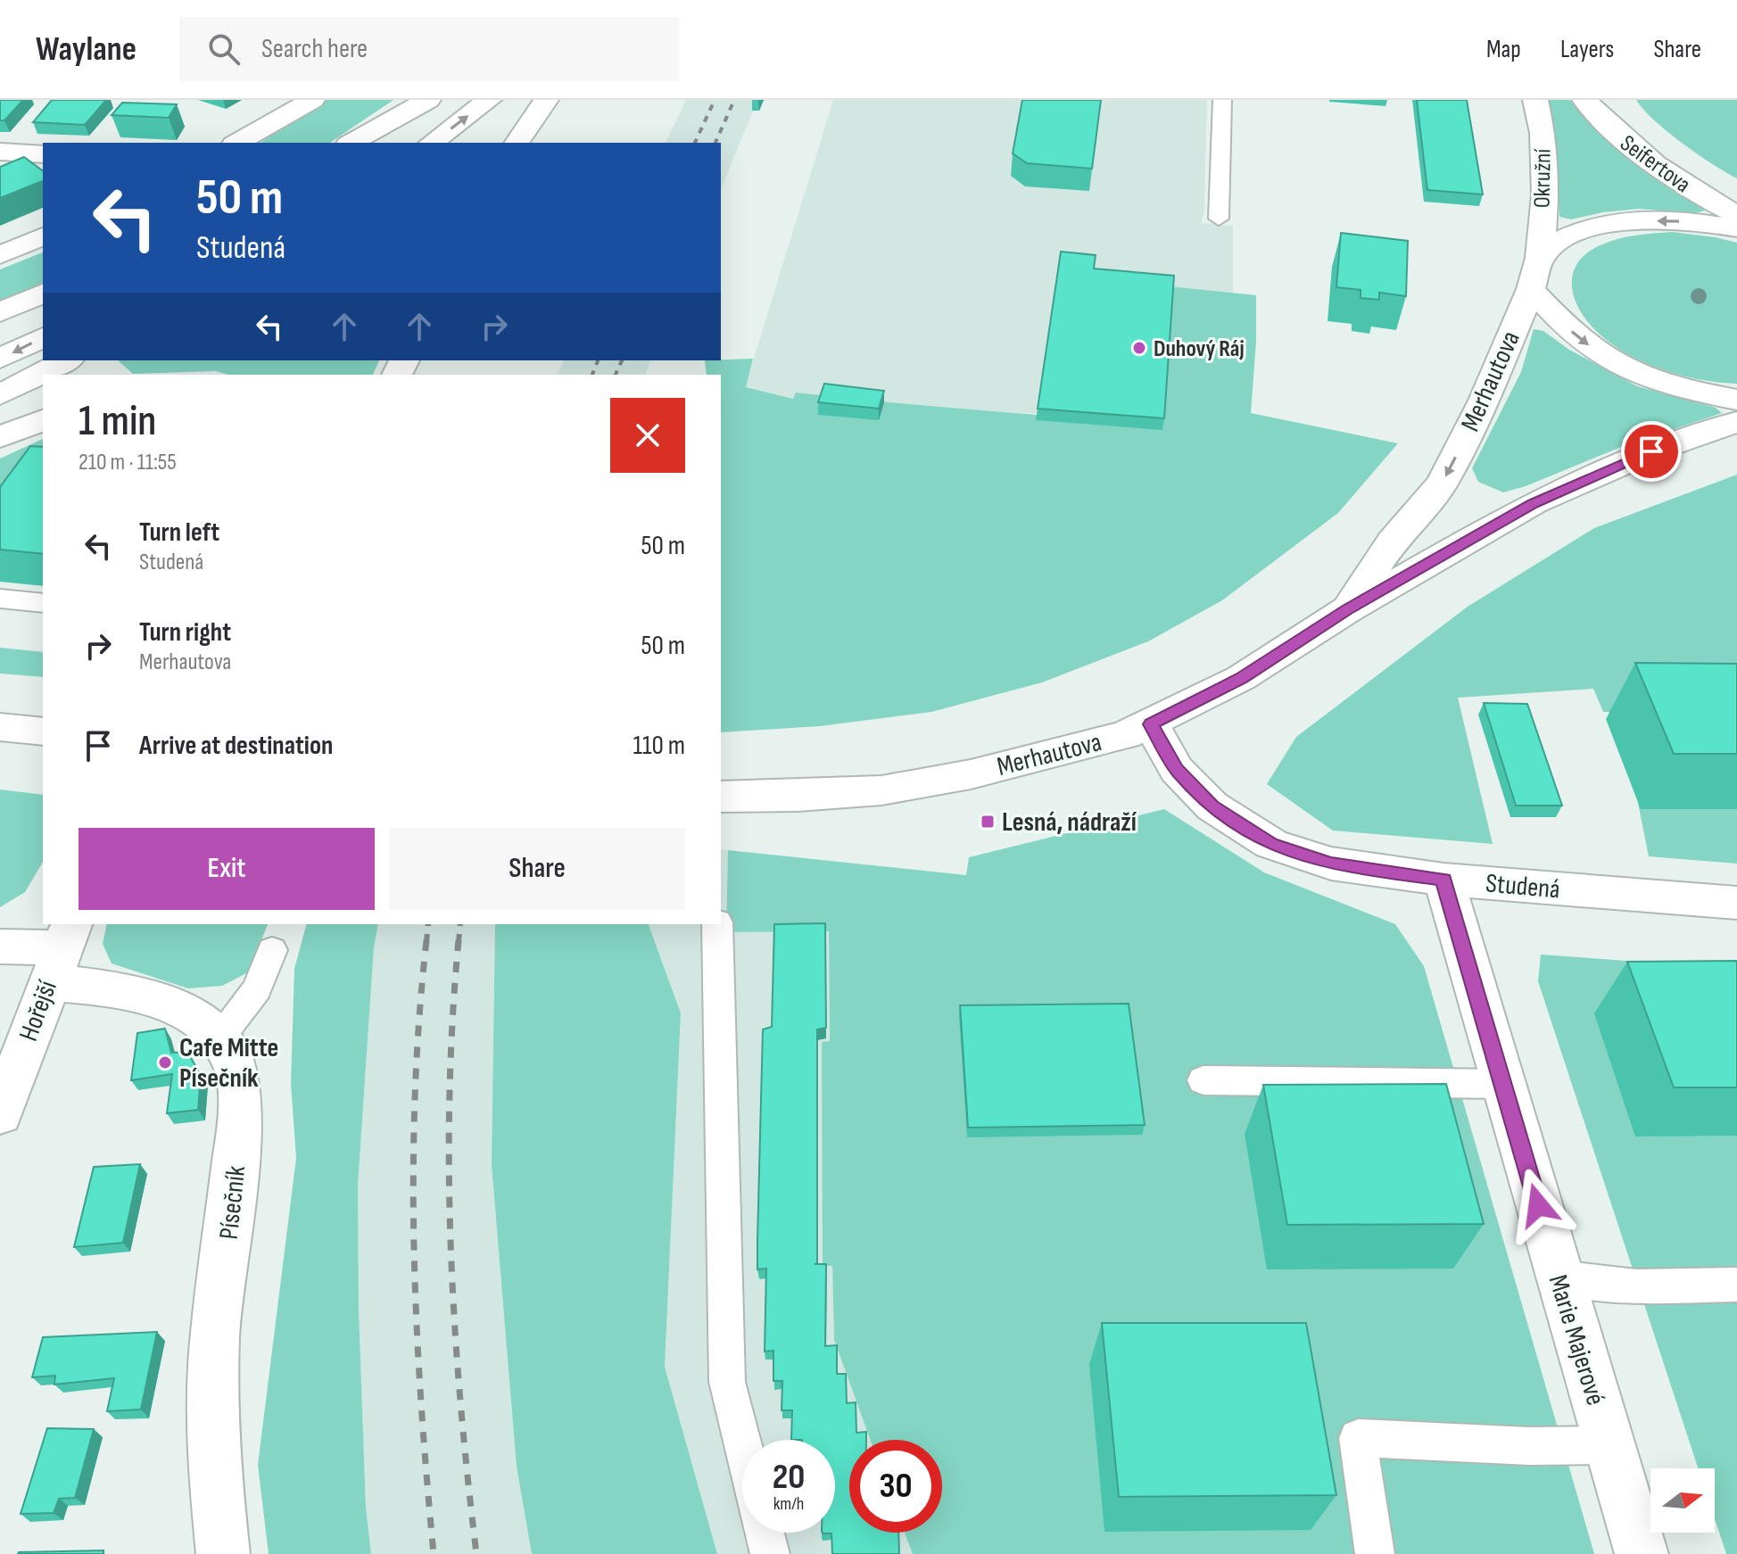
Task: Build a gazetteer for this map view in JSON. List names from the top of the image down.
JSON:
{
  "streets": {
    "main road": [
      "Seifertova",
      "Okružní",
      "Merhautova",
      "Studená",
      "Hořejší",
      "Písečník",
      "Marie Majerové"
    ]
  },
  "crossings": [
    ["Okružní", "Merhautova"],
    ["Merhautova", "Studená"],
    ["Studená", "Marie Majerové"],
    ["Hořejší", "Písečník"]
  ],
  "places": {
    "other": ["Duhový Ráj", "Cafe Mitte Písečník"],
    "transit": ["Lesná, nádraží"]
  },
  "north": "right",
  "page": {
    "header": "Waylane",
    "search": "Search here",
    "nav": ["Map", "Layers", "Share"],
    "turn": ["50 m", "Studená"],
    "heading": ["1 min", "210 m · 11:55"],
    "list": [
      {
        "name": "Turn left",
        "note": "Studená",
        "value": "50 m"
      },
      {
        "name": "Turn right",
        "note": "Merhautova",
        "value": "50 m"
      },
      {
        "name": "Arrive at destination",
        "value": "110 m"
      }
    ],
    "buttons": ["Exit", "Share"],
    "speed": "20 km/h",
    "limit": "30"
  }
}
